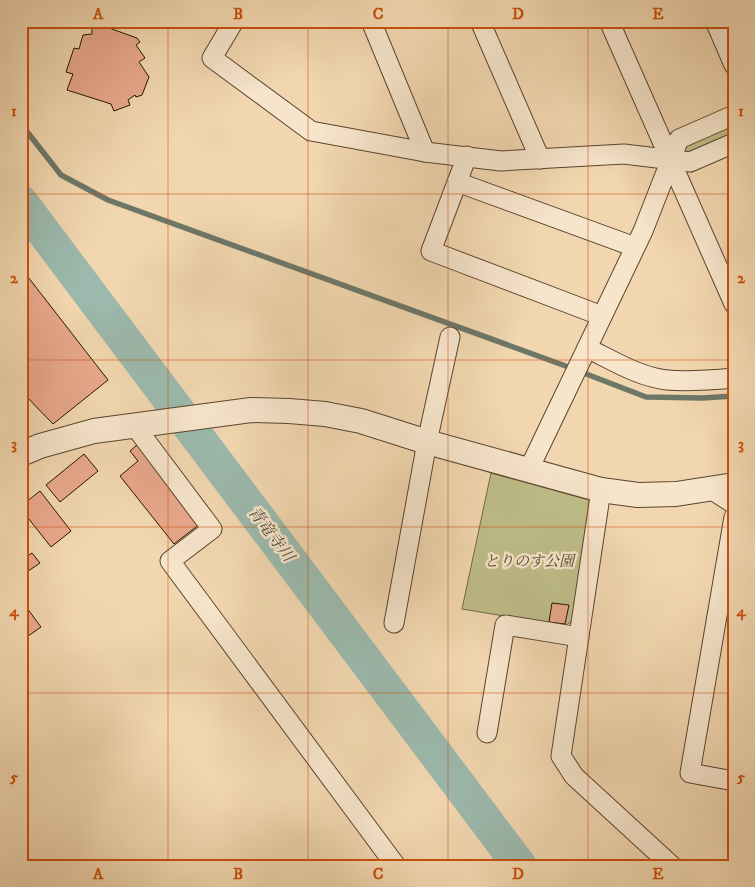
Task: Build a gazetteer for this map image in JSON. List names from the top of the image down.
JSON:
{
  "water": ["青竜寺川"],
  "parks": ["とりのす公園"],
  "grid": {
    "columns": [
      "A",
      "B",
      "C",
      "D",
      "E"
    ],
    "rows": [
      "1",
      "2",
      "3",
      "4",
      "5"
    ]
  }
}
